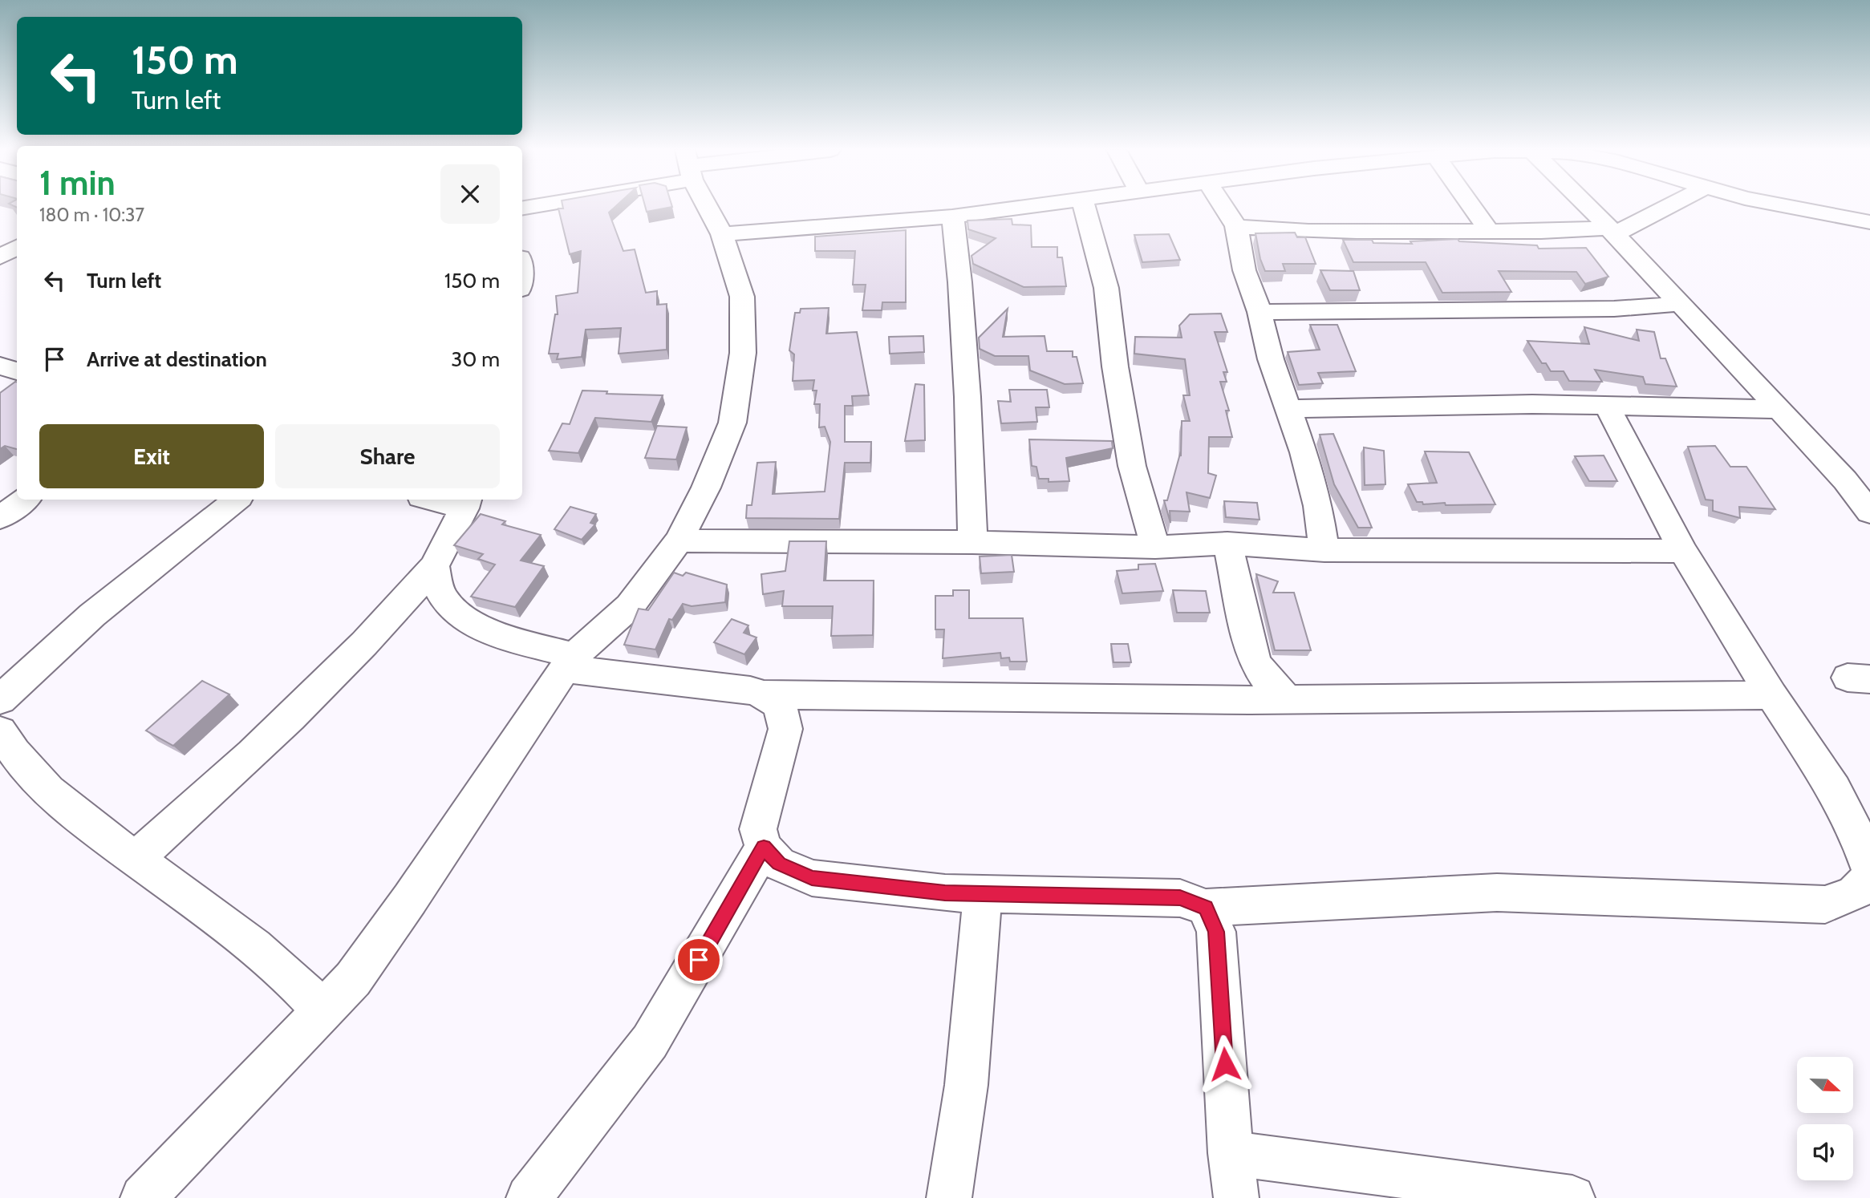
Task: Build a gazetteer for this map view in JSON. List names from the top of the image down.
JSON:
{
  "north": "right",
  "page": {
    "turn": ["150 m", "Turn left"],
    "heading": ["1 min", "180 m · 10:37"],
    "list": [
      {
        "name": "Turn left",
        "value": "150 m"
      },
      {
        "name": "Arrive at destination",
        "value": "30 m"
      }
    ],
    "buttons": ["Exit", "Share"]
  }
}
